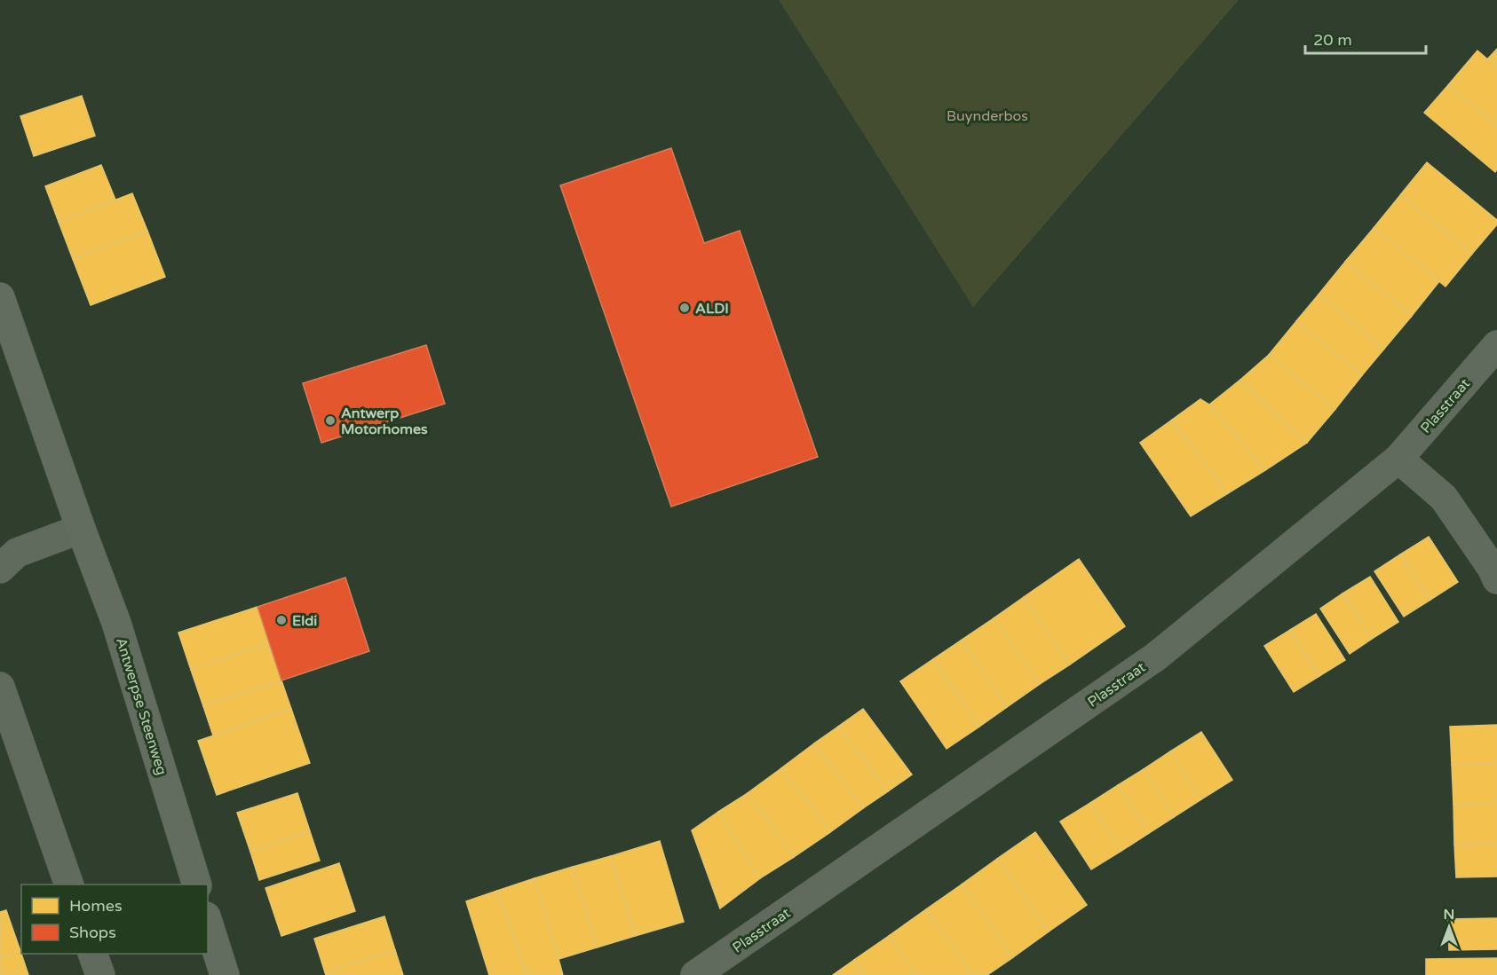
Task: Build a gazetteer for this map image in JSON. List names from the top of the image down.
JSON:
{
  "streets": {
    "main road": ["Antwerpse Steenweg"],
    "street": ["Plasstraat"]
  },
  "parks": ["Buynderbos"],
  "places": ["ALDI", "Antwerp Motorhomes", "Eldi"],
  "legend": ["Homes", "Shops"],
  "scale_bar": "20 m",
  "north": "top"
}
